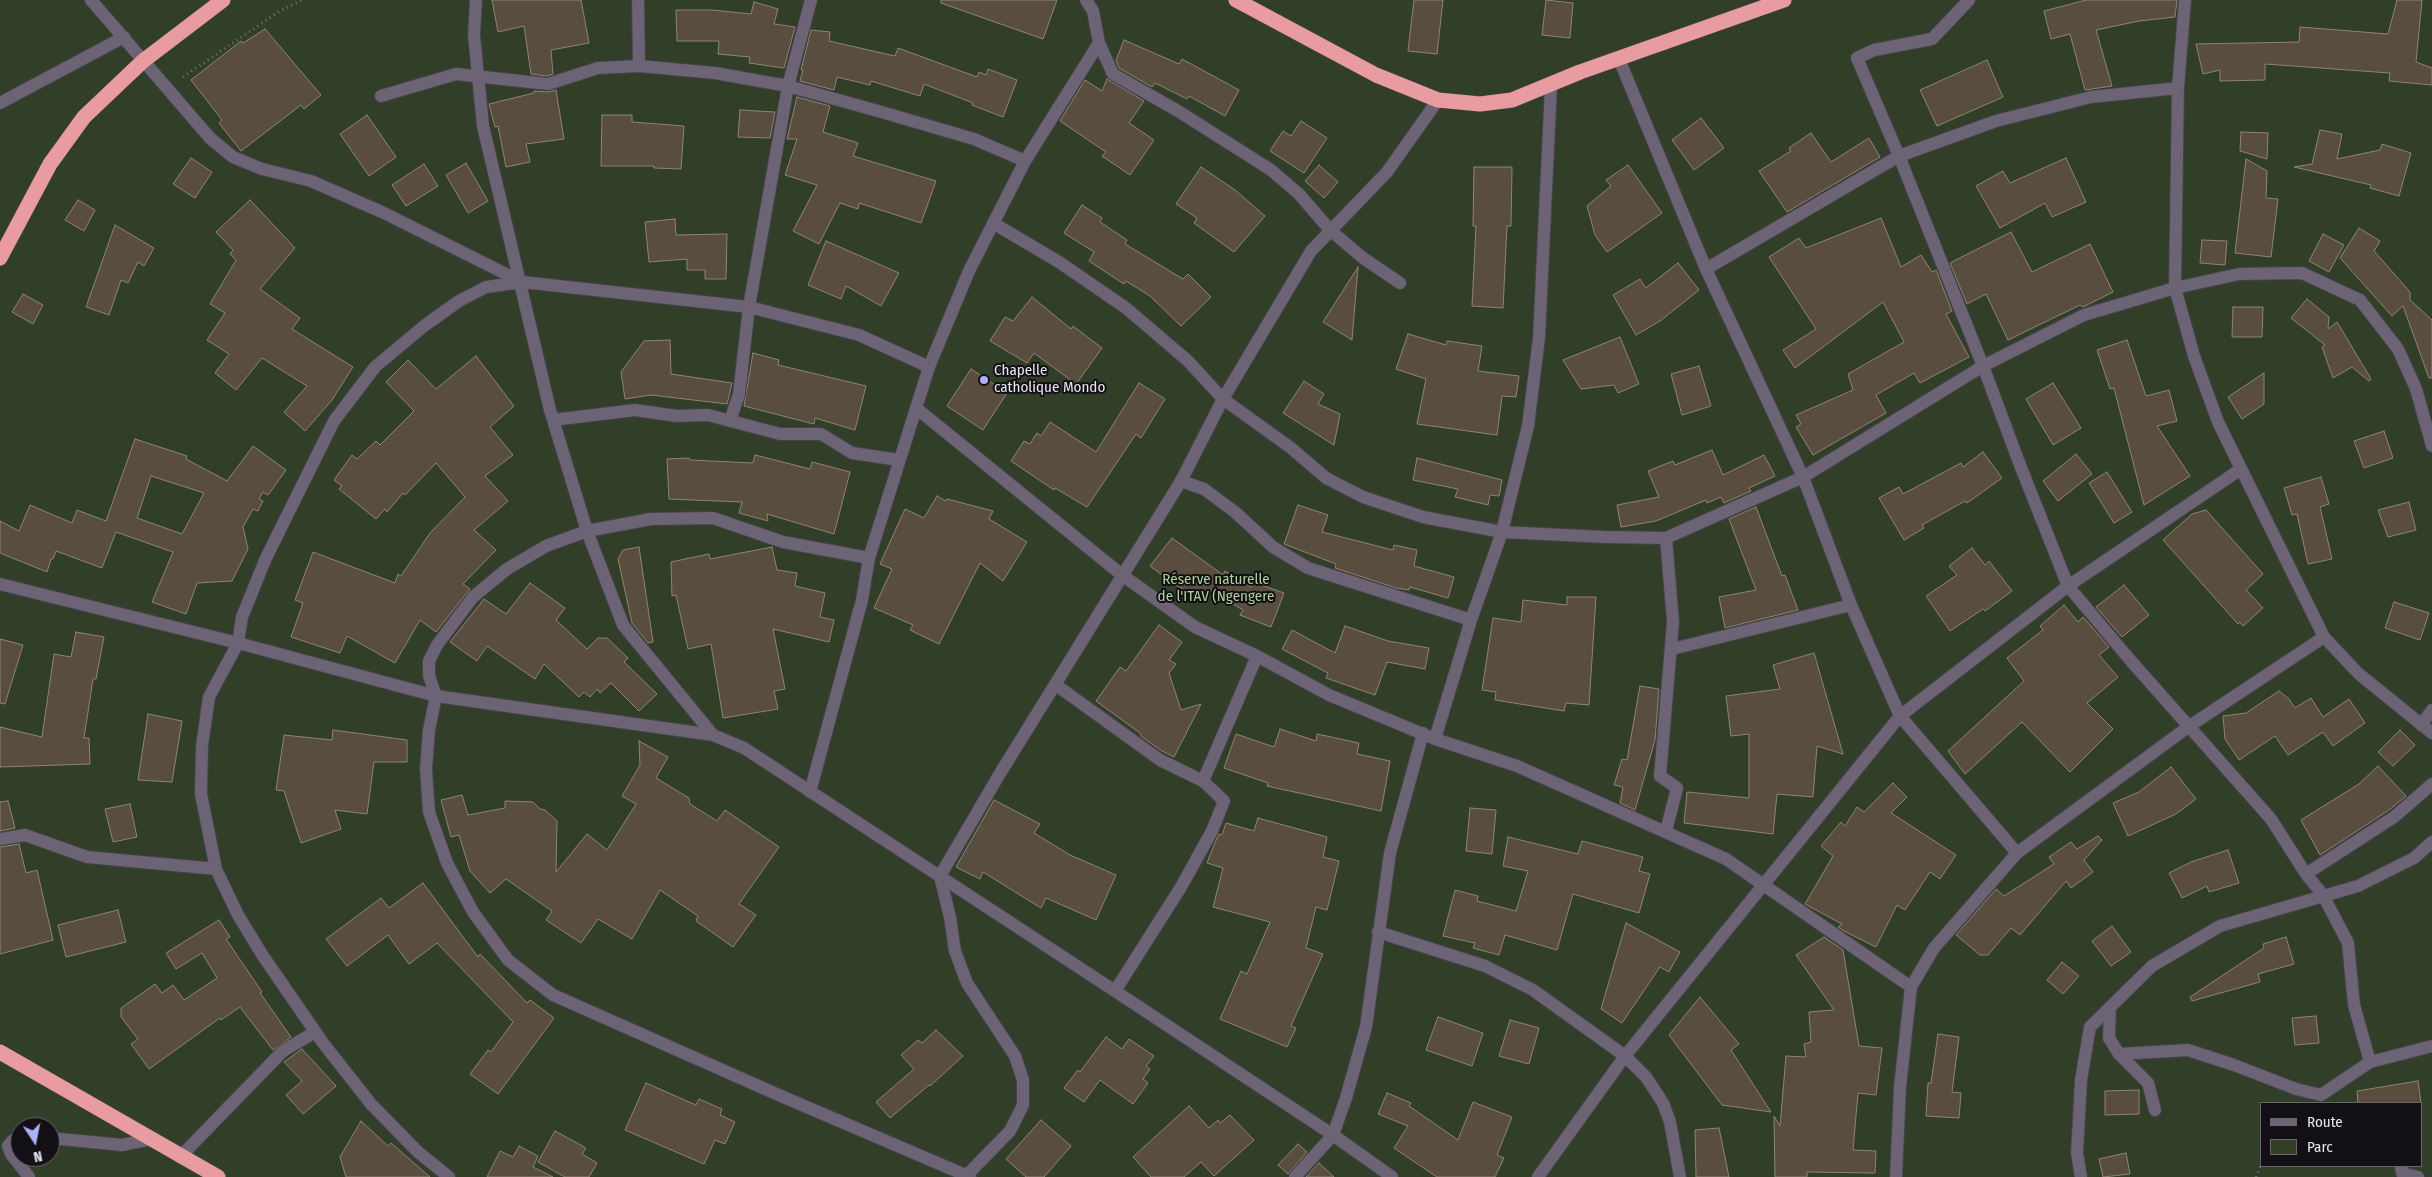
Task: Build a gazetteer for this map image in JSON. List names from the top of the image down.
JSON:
{
  "parks": ["Réserve naturelle de l'ITAV (Ngengere"],
  "places": ["Chapelle catholique Mondo"],
  "legend": ["Route", "Parc"],
  "north": "bottom"
}
